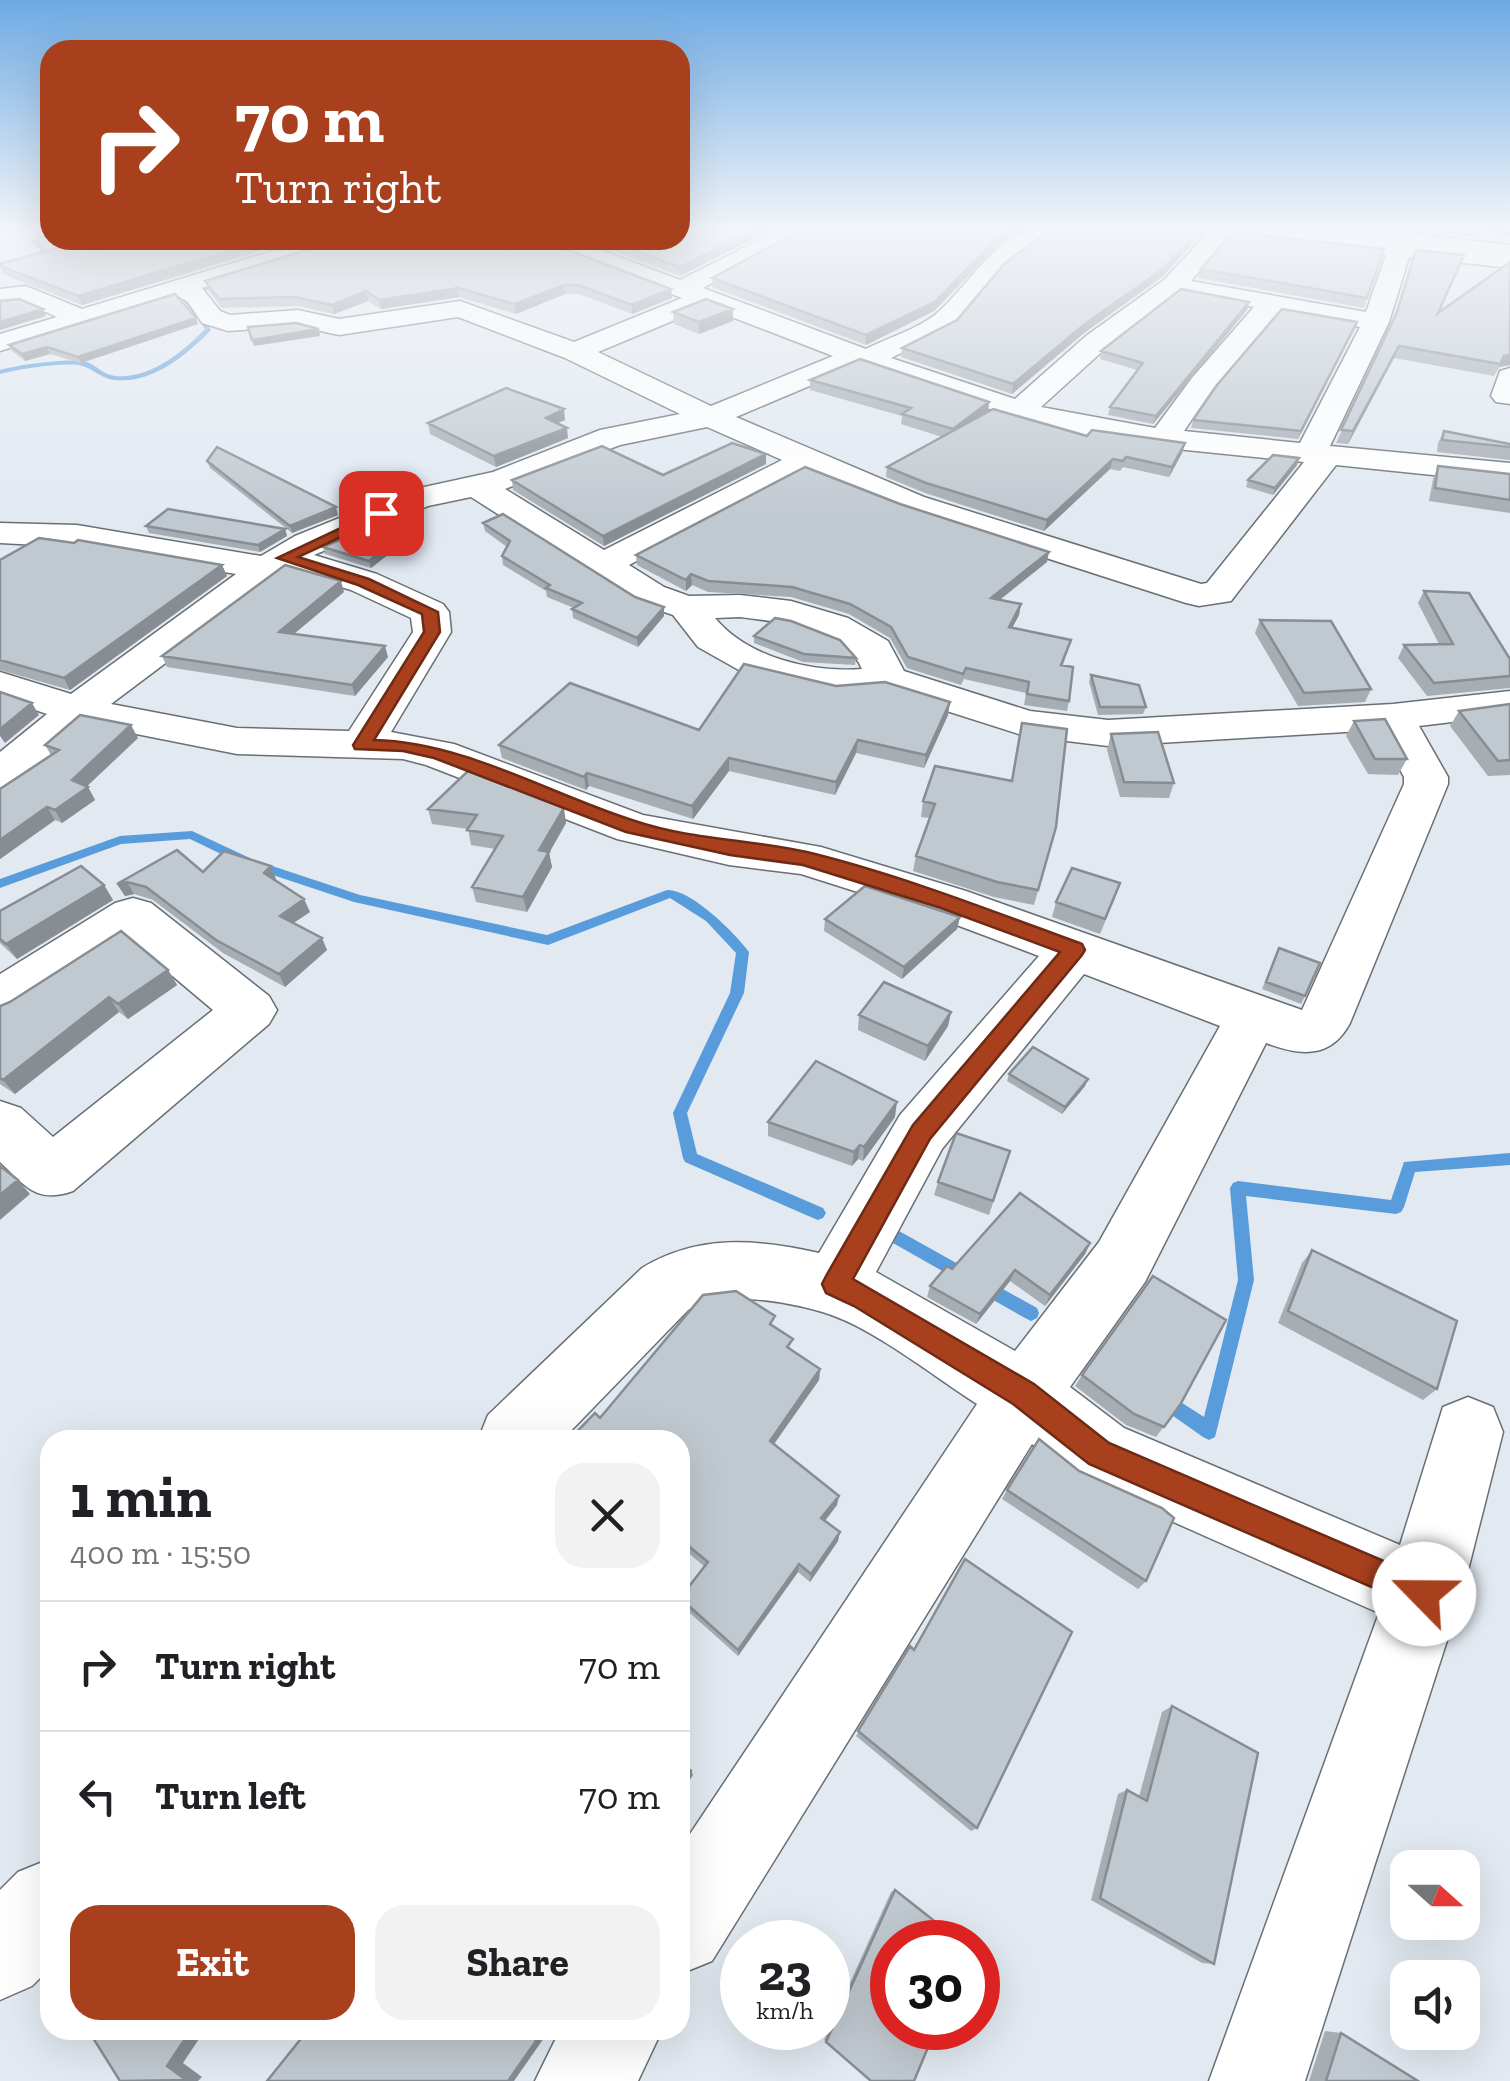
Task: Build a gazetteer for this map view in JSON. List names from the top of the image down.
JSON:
{
  "north": "right",
  "page": {
    "turn": ["70 m", "Turn right"],
    "heading": ["1 min", "400 m · 15:50"],
    "list": [
      {
        "name": "Turn right",
        "value": "70 m"
      },
      {
        "name": "Turn left",
        "value": "70 m"
      }
    ],
    "buttons": ["Exit", "Share"],
    "speed": "23 km/h",
    "limit": "30"
  }
}
